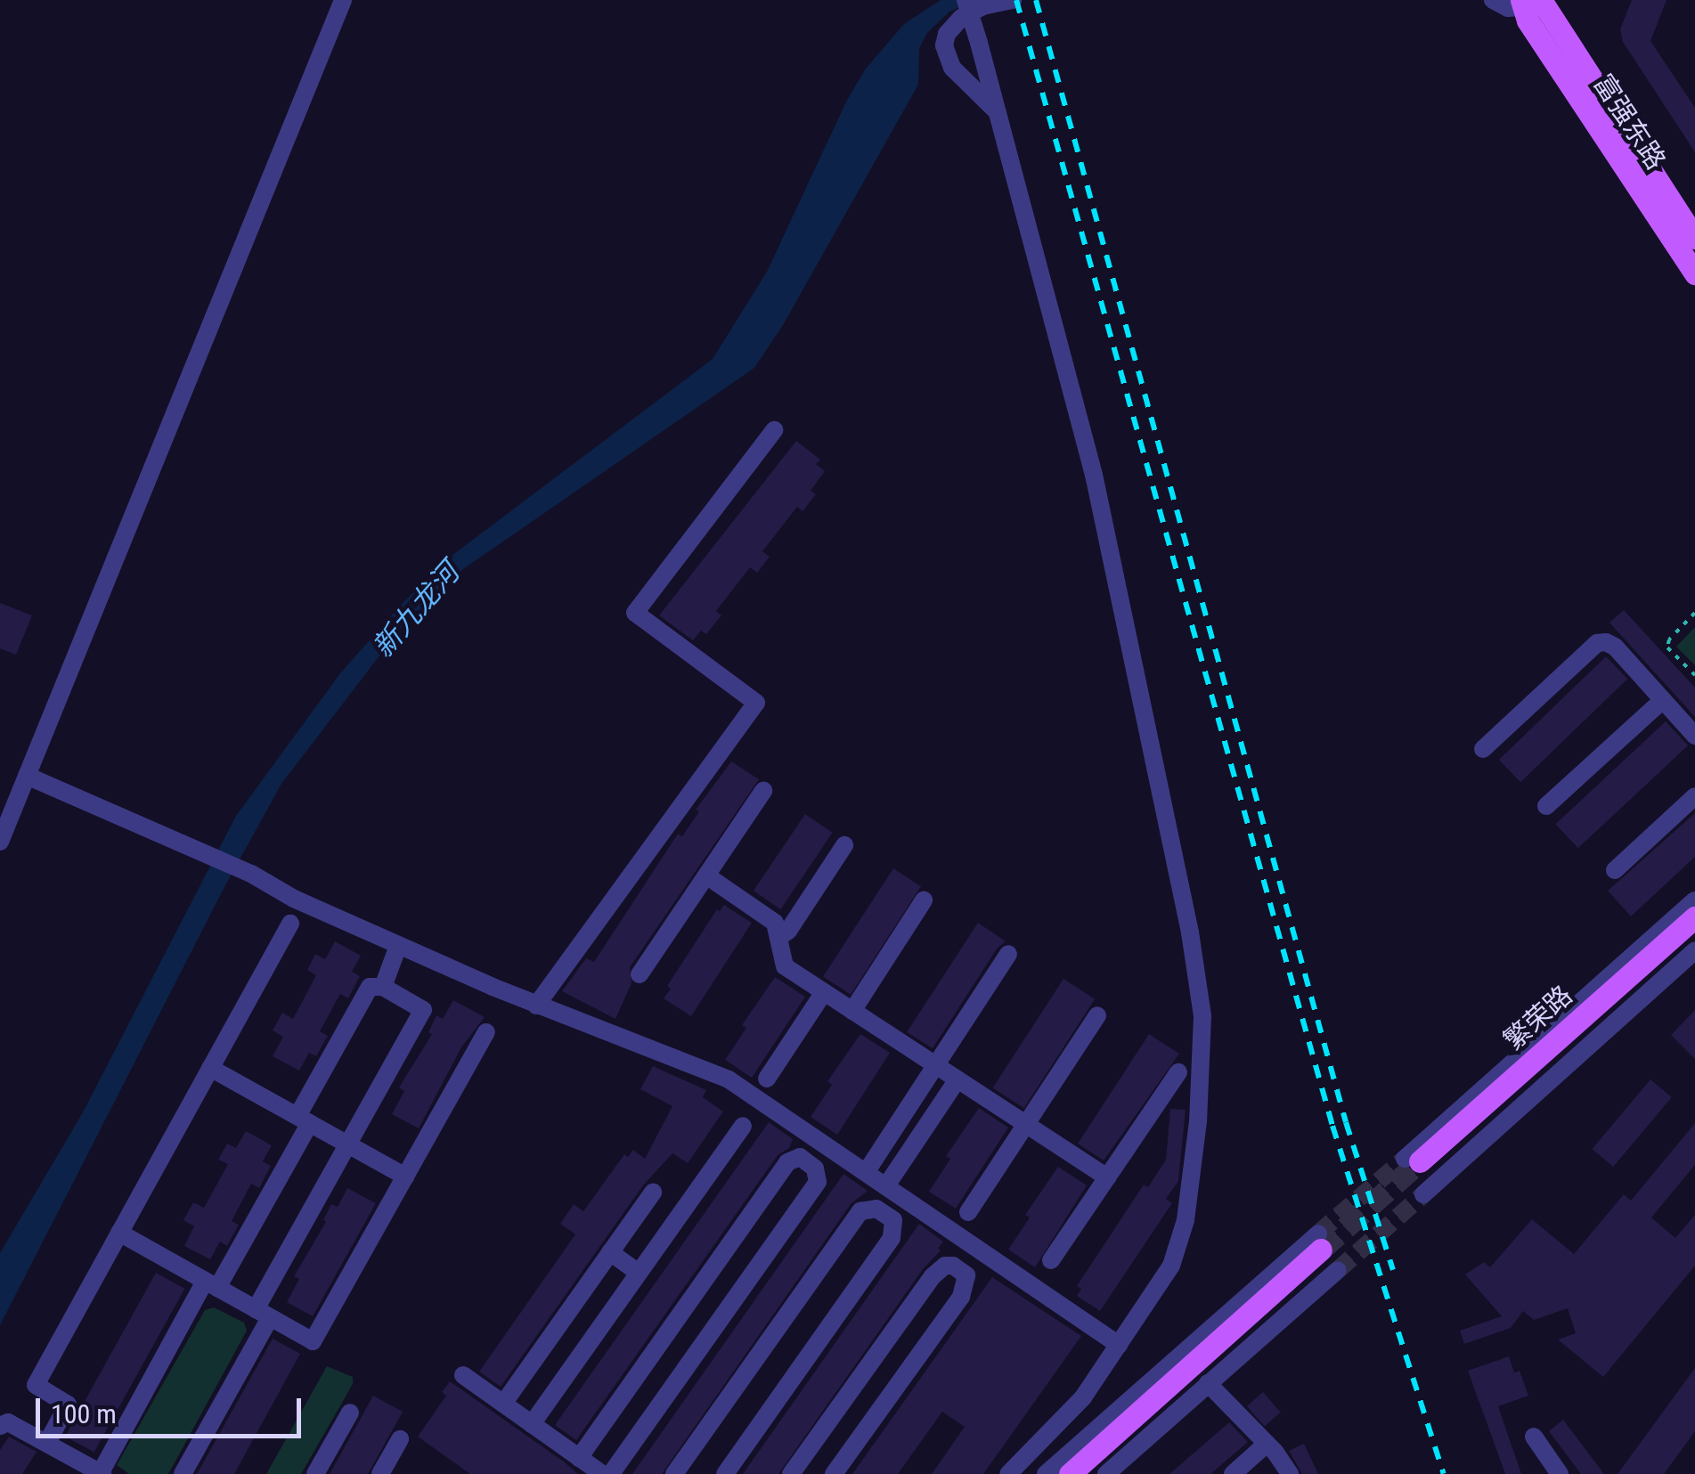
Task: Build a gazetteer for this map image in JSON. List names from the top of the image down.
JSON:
{
  "streets": {
    "main road": ["富强东路", "繁荣路"]
  },
  "water": ["新九龙河"],
  "scale_bar": "100 m"
}
